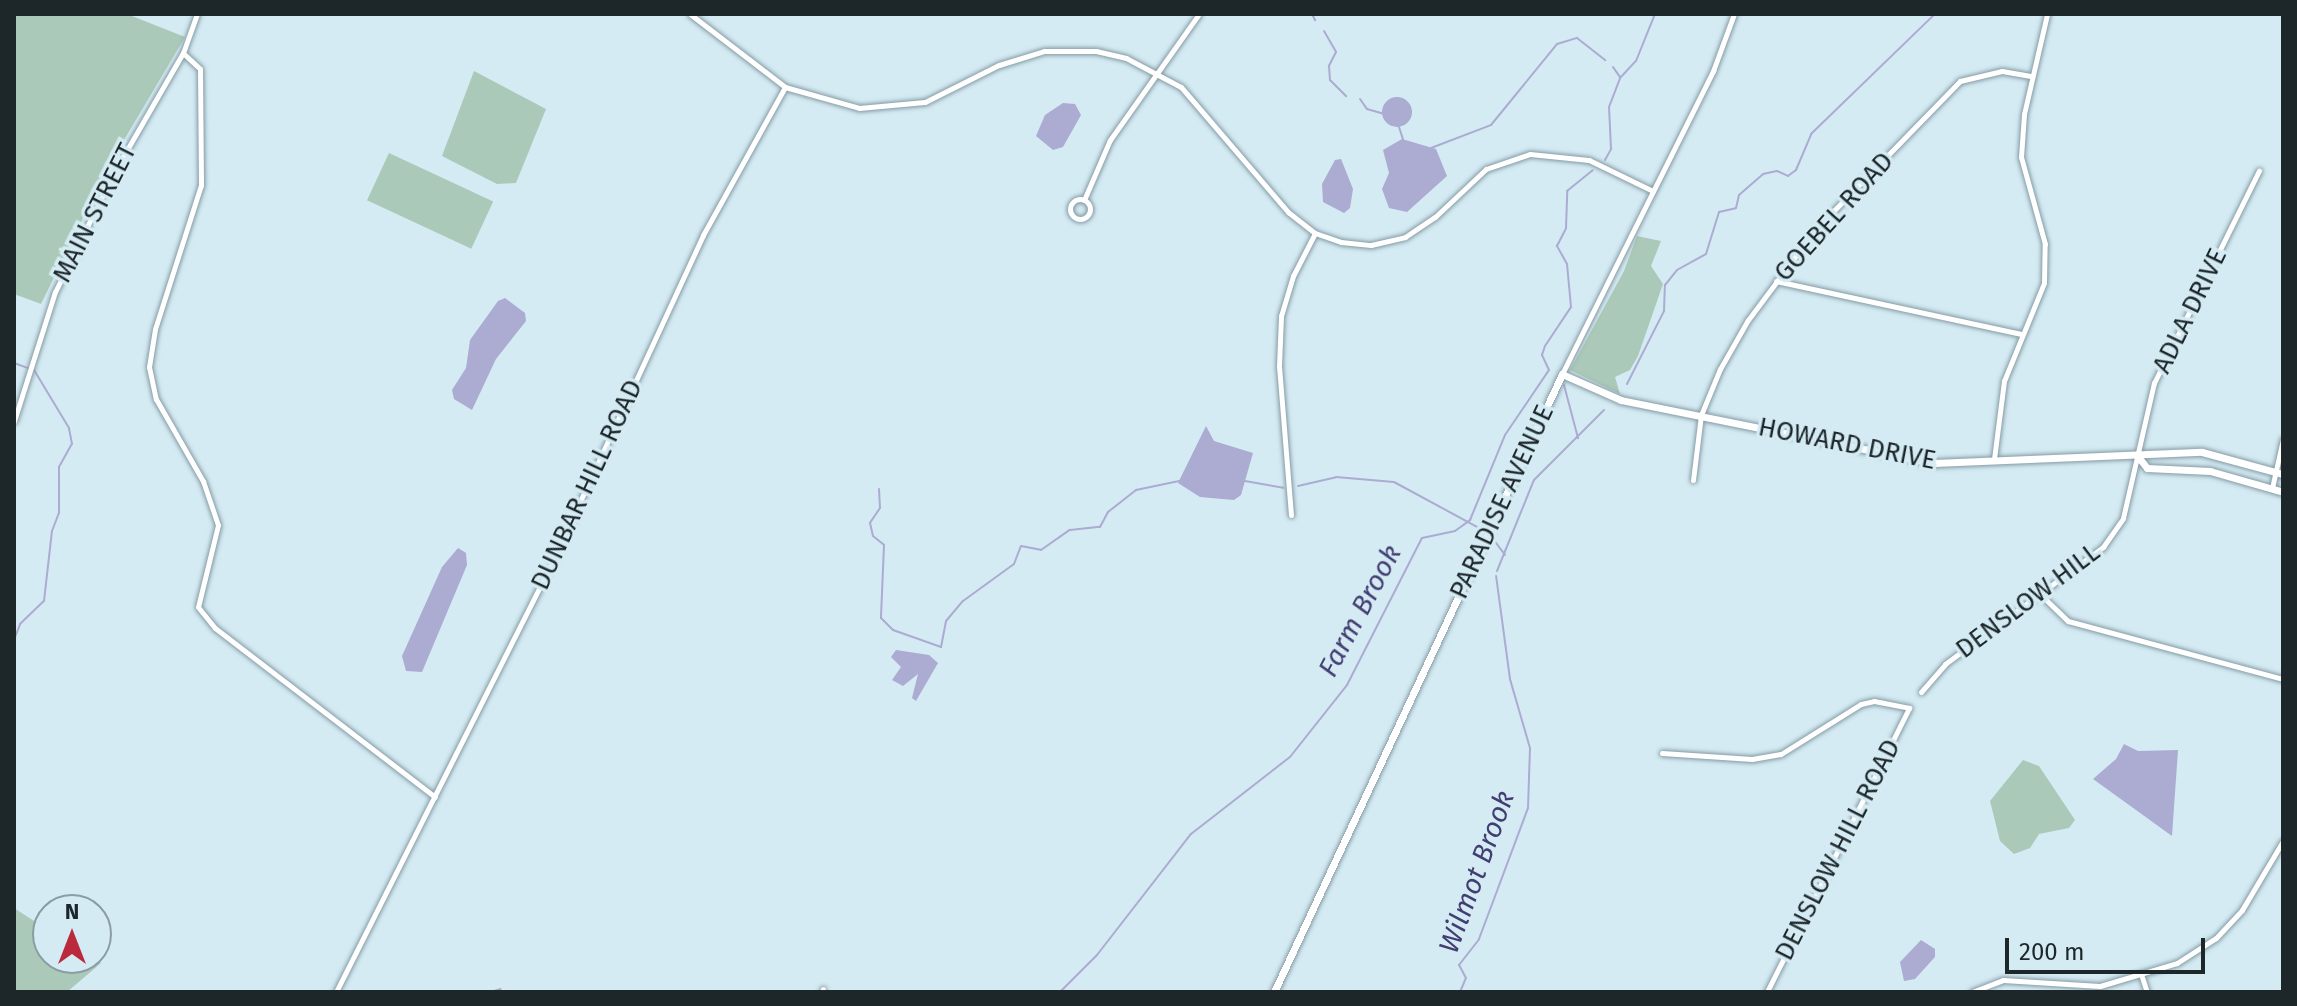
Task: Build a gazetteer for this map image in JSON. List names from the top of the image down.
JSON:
{
  "streets": {
    "street": [
      "MAIN STREET",
      "GOEBEL ROAD",
      "ADLA DRIVE",
      "HOWARD DRIVE",
      "DUNBAR HILL ROAD",
      "PARADISE AVENUE",
      "DENSLOW HILL",
      "DENSLOW HILL ROAD"
    ]
  },
  "crossings": [
    ["GOEBEL ROAD", "HOWARD DRIVE"],
    ["ADLA DRIVE", "HOWARD DRIVE"],
    ["ADLA DRIVE", "DENSLOW HILL"],
    ["HOWARD DRIVE", "PARADISE AVENUE"],
    ["HOWARD DRIVE", "DENSLOW HILL"]
  ],
  "water": ["Farm Brook", "Wilmot Brook"],
  "scale_bar": "200 m",
  "north": "top"
}
